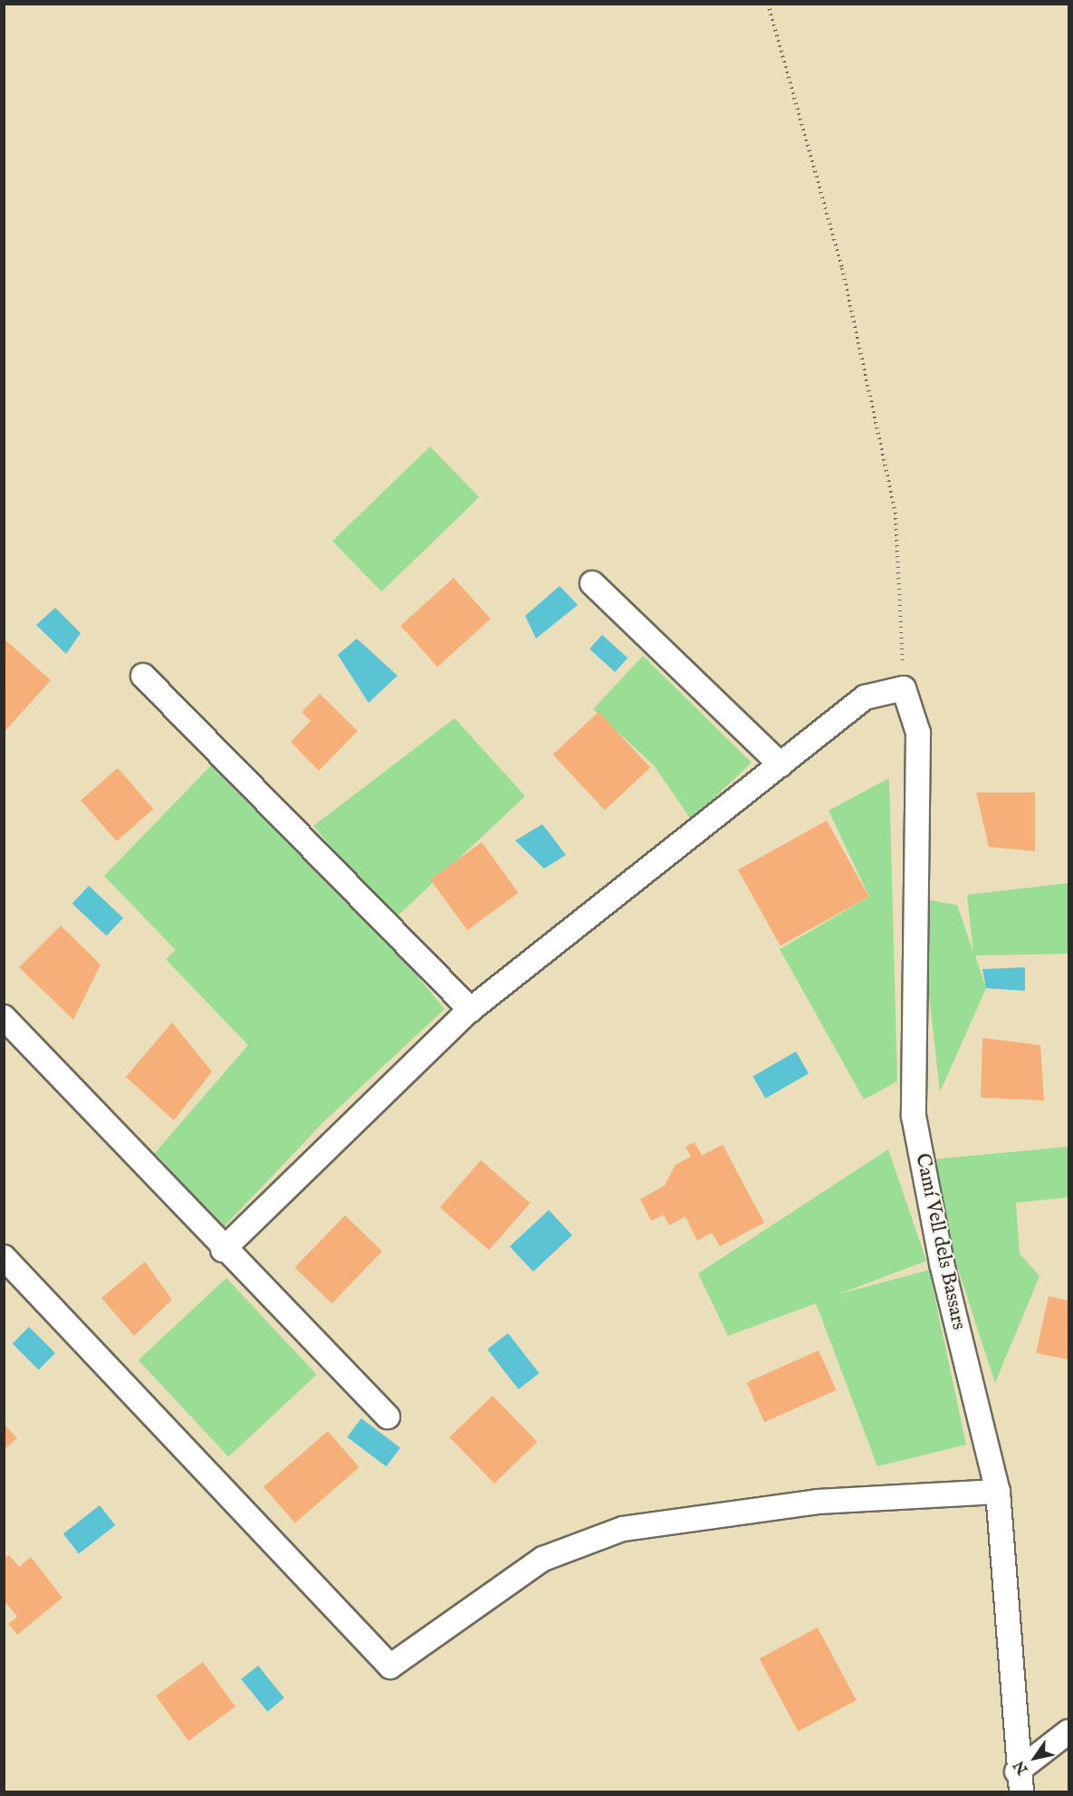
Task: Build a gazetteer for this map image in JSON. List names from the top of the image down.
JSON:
{
  "streets": {
    "street": ["Camí Vell dels Bassars"]
  },
  "north": "bottom left"
}
